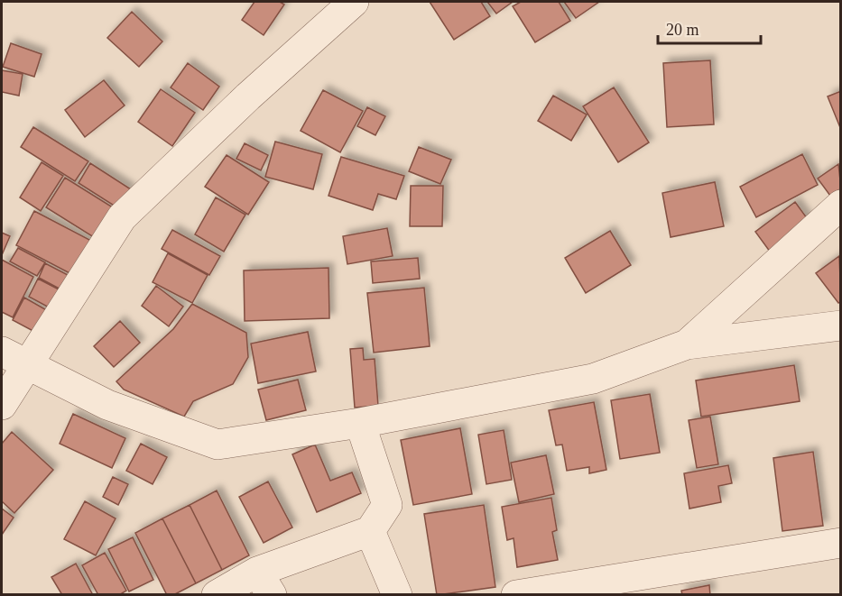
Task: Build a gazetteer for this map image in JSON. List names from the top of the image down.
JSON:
{
  "scale_bar": "20 m"
}
